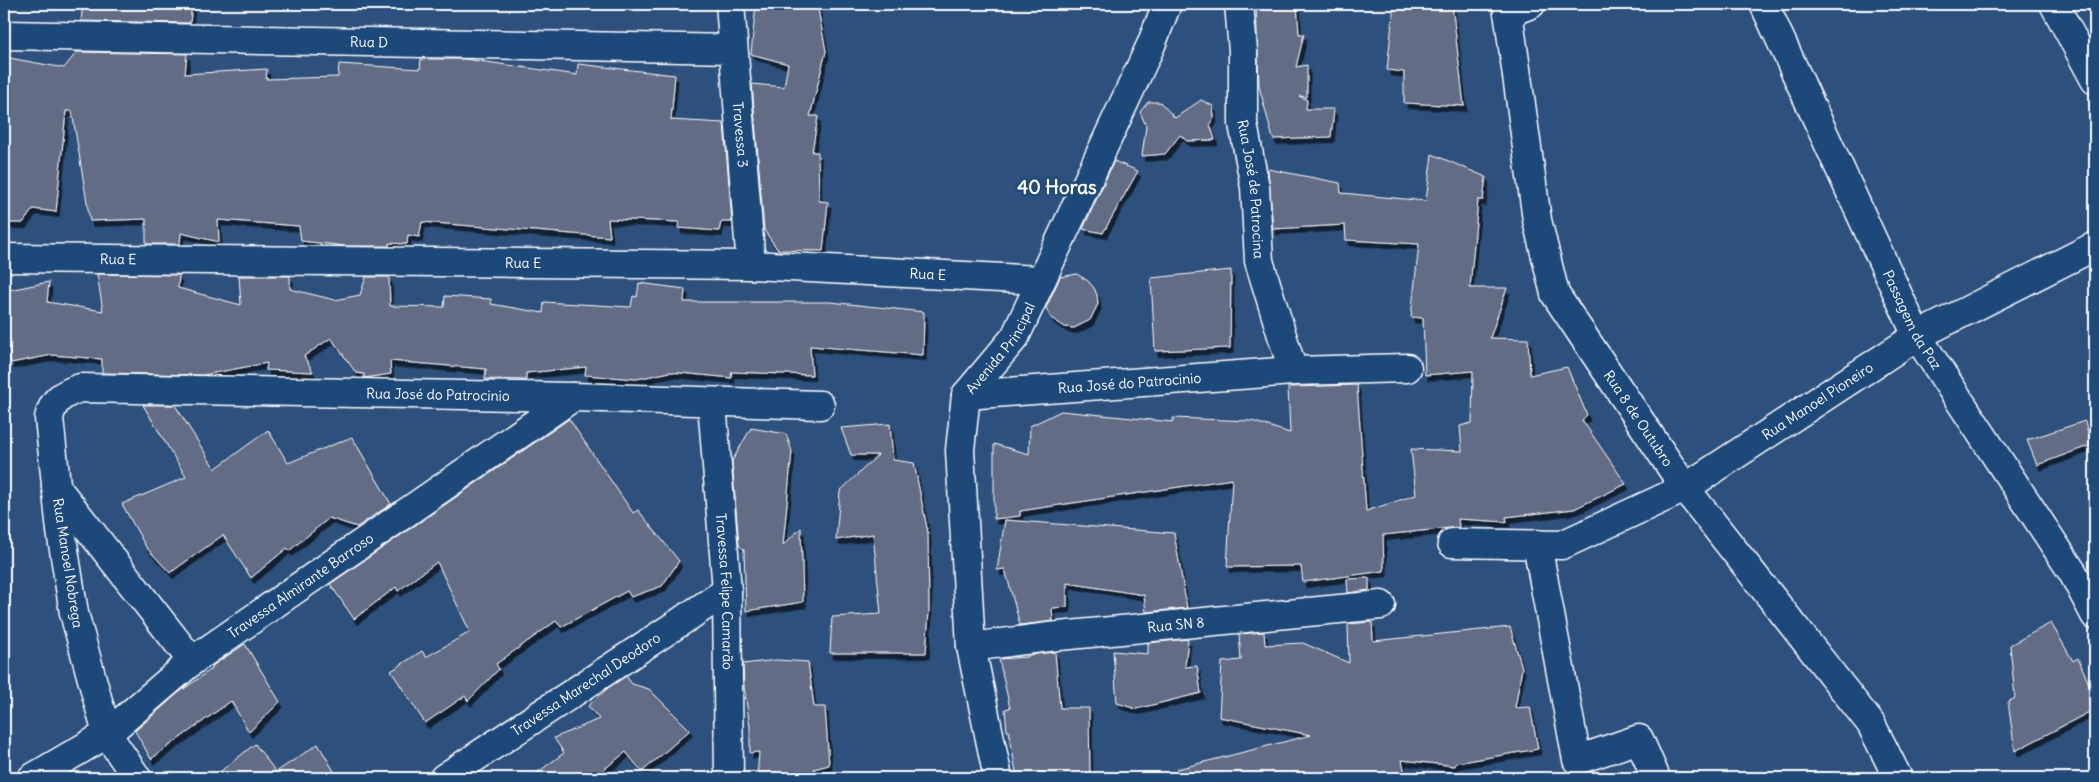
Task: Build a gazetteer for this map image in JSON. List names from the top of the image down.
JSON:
{
  "streets": {
    "street": [
      "Rua D",
      "Travessa 3",
      "Rua José de Patrocina",
      "Rua E",
      "Passagem da Paz",
      "Avenida Principal",
      "Rua José do Patrocinio",
      "Rua Manoel Pioneiro",
      "Rua 8 de Outubro",
      "Rua Manoel Nobrega",
      "Travessa Almirante Barroso",
      "Travessa Felipe Camarão",
      "Rua SN 8",
      "Travessa Marechal Deodoro"
    ]
  },
  "crossings": [
    ["Rua D", "Travessa 3"],
    ["Travessa 3", "Rua E"],
    ["Rua José de Patrocina", "Rua José do Patrocinio"],
    ["Rua E", "Avenida Principal"],
    ["Passagem da Paz", "Rua Manoel Pioneiro"],
    ["Avenida Principal", "Rua José do Patrocinio"],
    ["Avenida Principal", "Rua SN 8"],
    ["Rua José do Patrocinio", "Rua Manoel Nobrega"],
    ["Rua José do Patrocinio", "Travessa Almirante Barroso"],
    ["Rua José do Patrocinio", "Travessa Felipe Camarão"],
    ["Rua Manoel Pioneiro", "Rua 8 de Outubro"],
    ["Rua Manoel Nobrega", "Travessa Almirante Barroso"],
    ["Travessa Felipe Camarão", "Travessa Marechal Deodoro"]
  ],
  "districts": ["40 Horas"]
}
